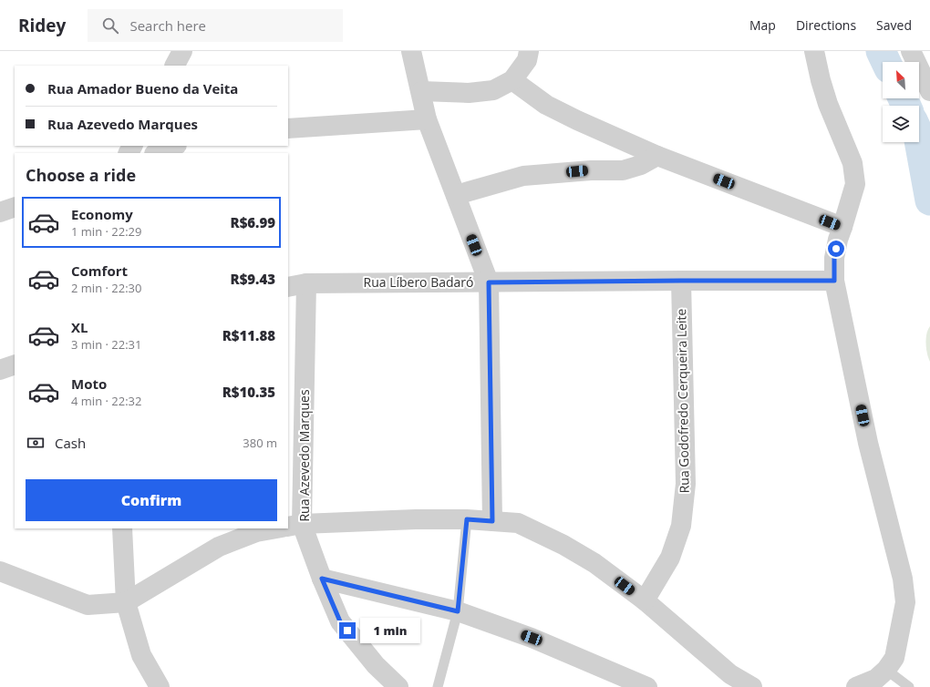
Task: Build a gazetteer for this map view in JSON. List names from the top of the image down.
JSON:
{
  "streets": {
    "street": ["Rua Líbero Badaró", "Rua Godofredo Cerqueira Leite", "Rua Azevedo Marques"]
  },
  "crossings": [
    ["Rua Líbero Badaró", "Rua Godofredo Cerqueira Leite"],
    ["Rua Líbero Badaró", "Rua Azevedo Marques"]
  ],
  "north": "top left",
  "page": {
    "header": "Ridey",
    "search": "Search here",
    "nav": ["Map", "Directions", "Saved"],
    "banner": ["Rua Amador Bueno da Veita", "Rua Azevedo Marques"],
    "heading": "Choose a ride",
    "list": [
      {
        "name": "Economy",
        "note": "1 min · 22:29",
        "value": "R$6.99"
      },
      {
        "name": "Comfort",
        "note": "2 min · 22:30",
        "value": "R$9.43"
      },
      {
        "name": "XL",
        "note": "3 min · 22:31",
        "value": "R$11.88"
      },
      {
        "name": "Moto",
        "note": "4 min · 22:32",
        "value": "R$10.35"
      }
    ],
    "pay": ["Cash", "380 m"],
    "buttons": "Confirm",
    "bubble": "1 min"
  }
}
